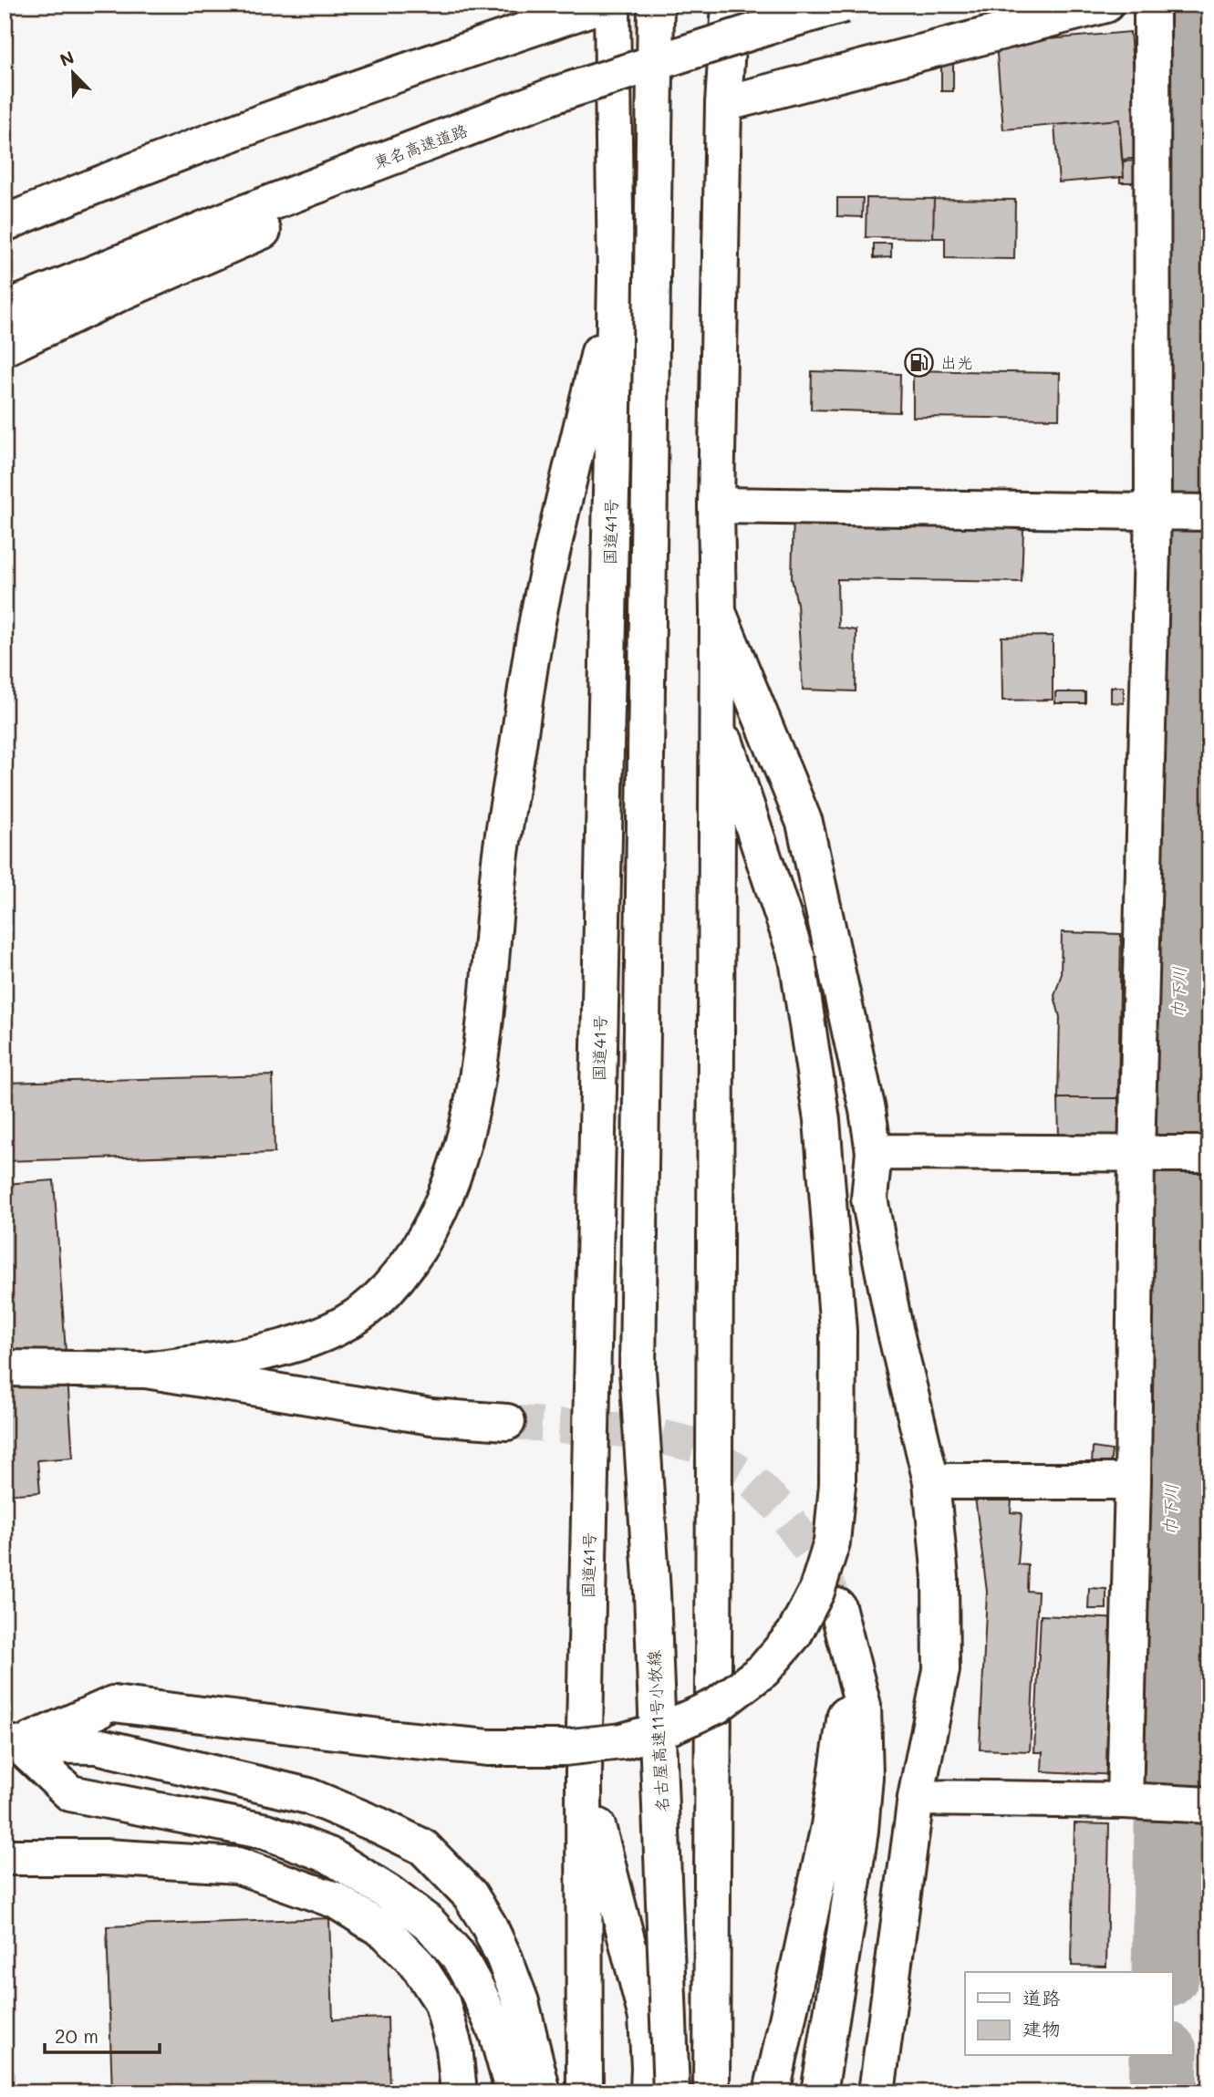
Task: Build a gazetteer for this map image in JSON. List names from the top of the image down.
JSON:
{
  "streets": {
    "main road": ["東名高速道路", "国道41号", "名古屋高速11号小牧線"]
  },
  "water": ["巾下川"],
  "places": {
    "fuel station": ["出光"]
  },
  "legend": ["道路", "建物"],
  "scale_bar": "20 m",
  "north": "top left"
}
